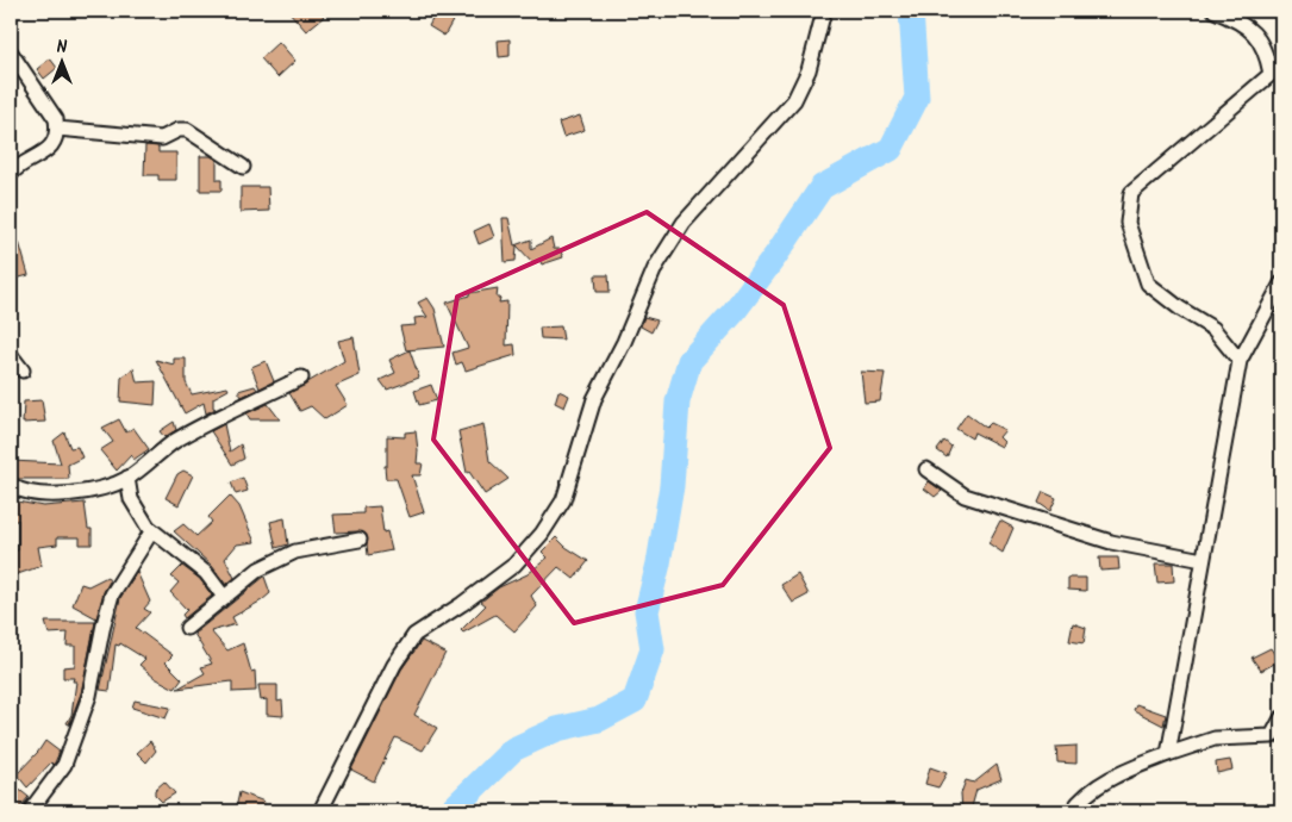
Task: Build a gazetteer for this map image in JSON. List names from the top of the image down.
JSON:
{
  "north": "top"
}
